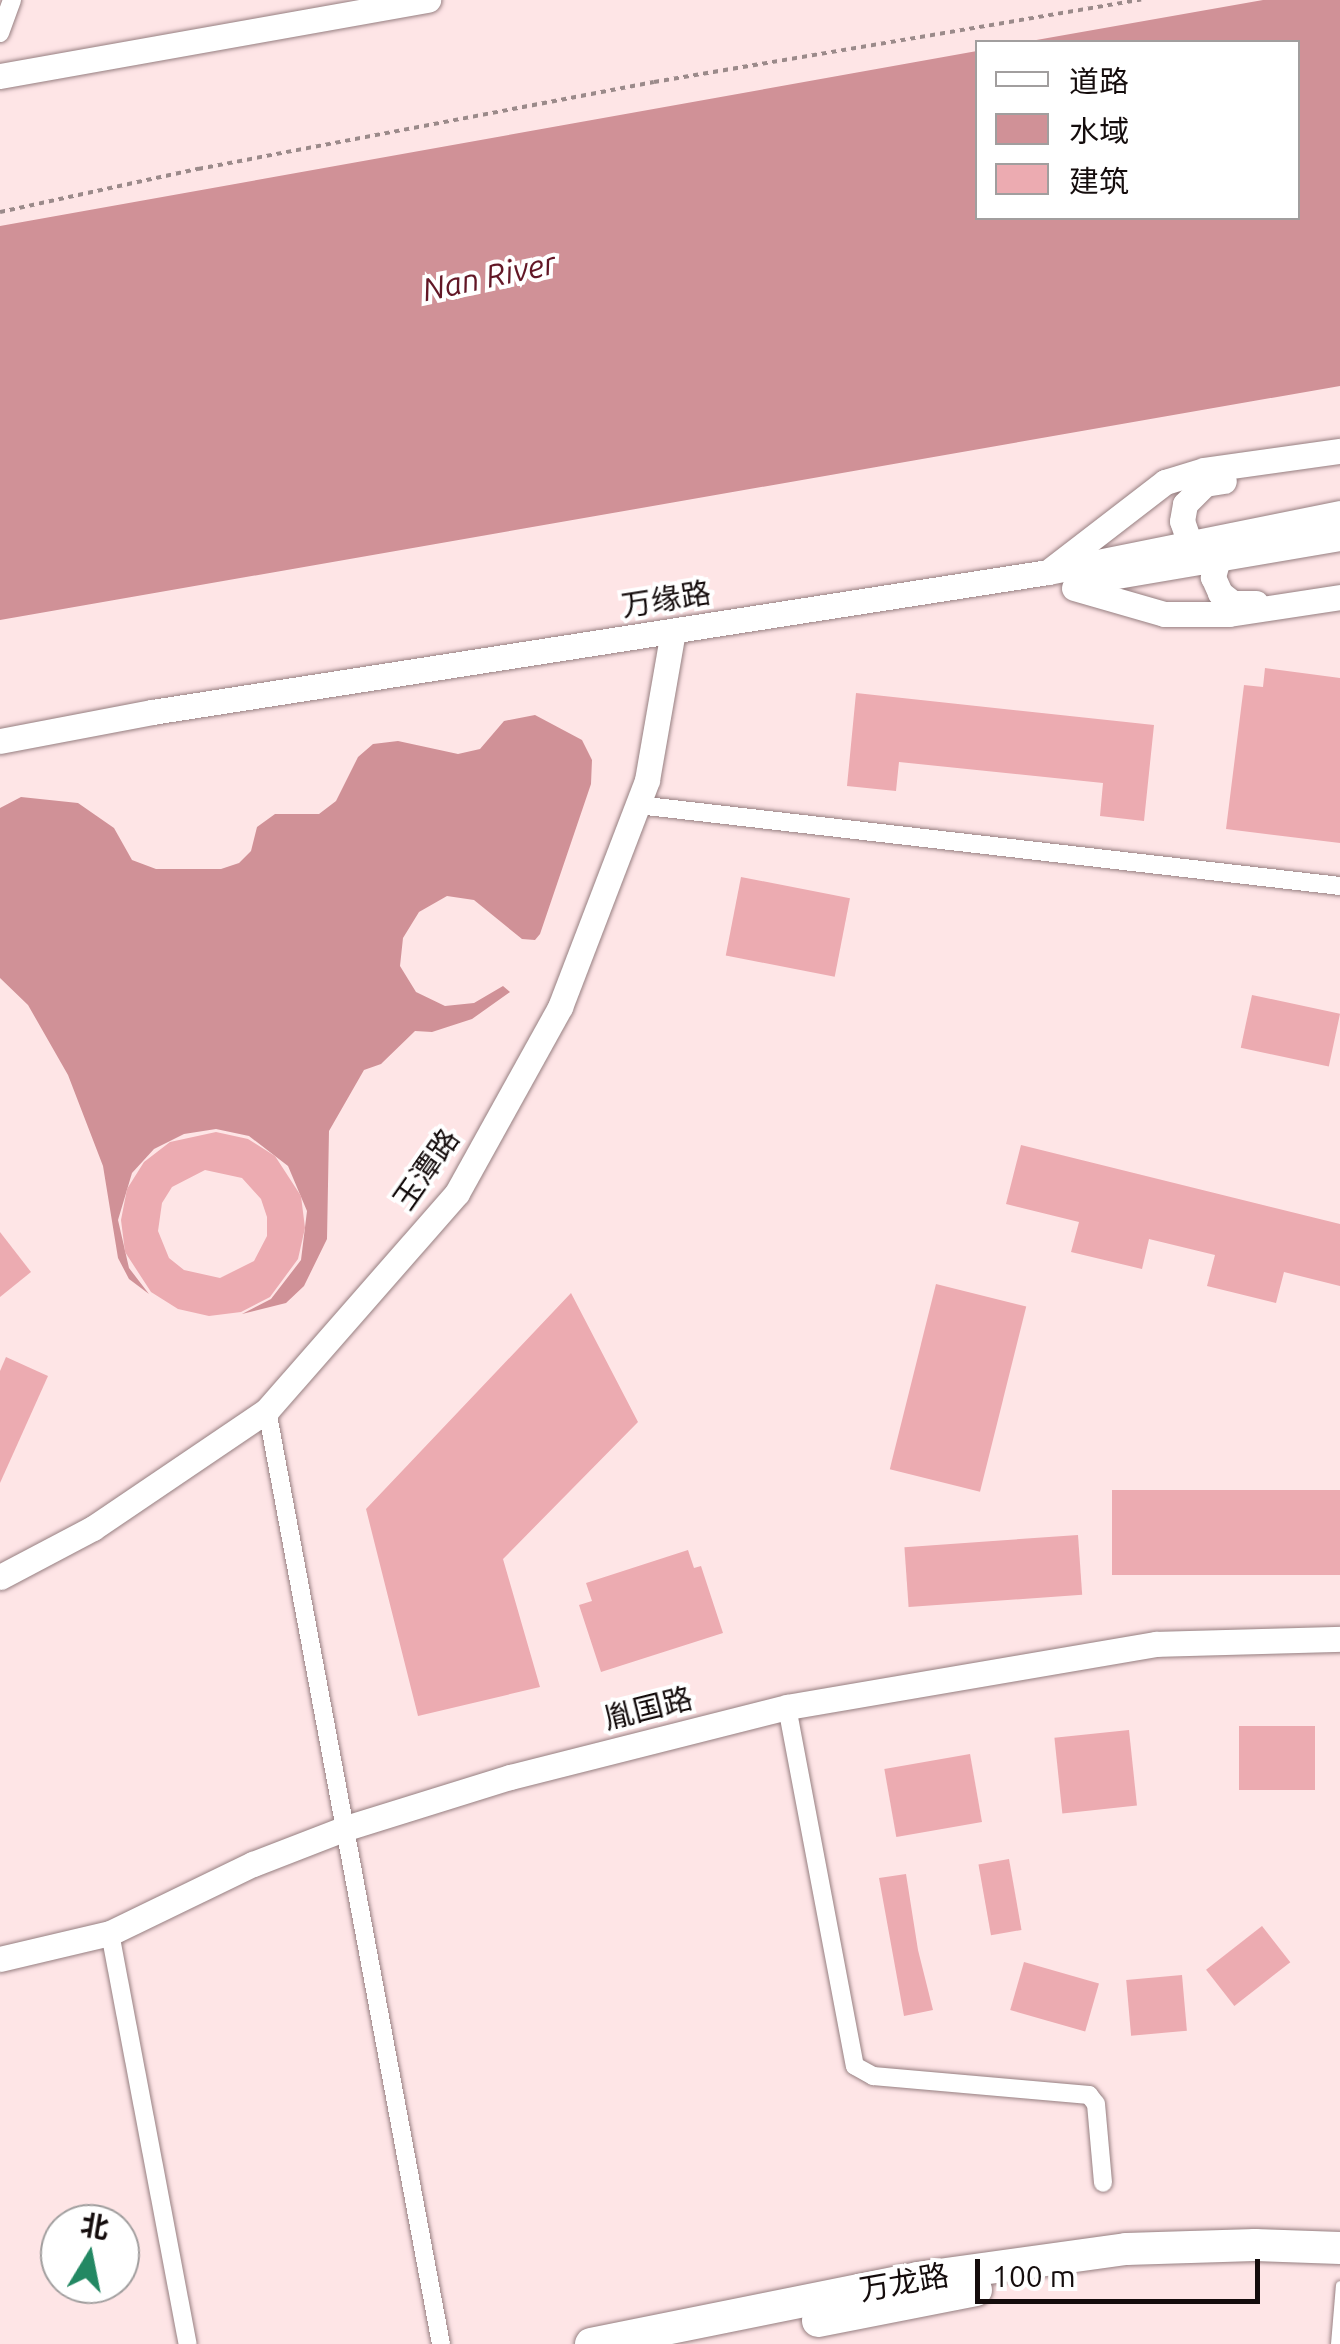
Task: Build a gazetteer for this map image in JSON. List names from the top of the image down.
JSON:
{
  "streets": {
    "highway": ["万龙路"],
    "main road": ["万缘路", "玉潭路", "胤国路"]
  },
  "crossings": [
    ["万缘路", "玉潭路"]
  ],
  "water": ["Nan River"],
  "legend": ["道路", "水域", "建筑"],
  "scale_bar": "100 m",
  "north": "top"
}
